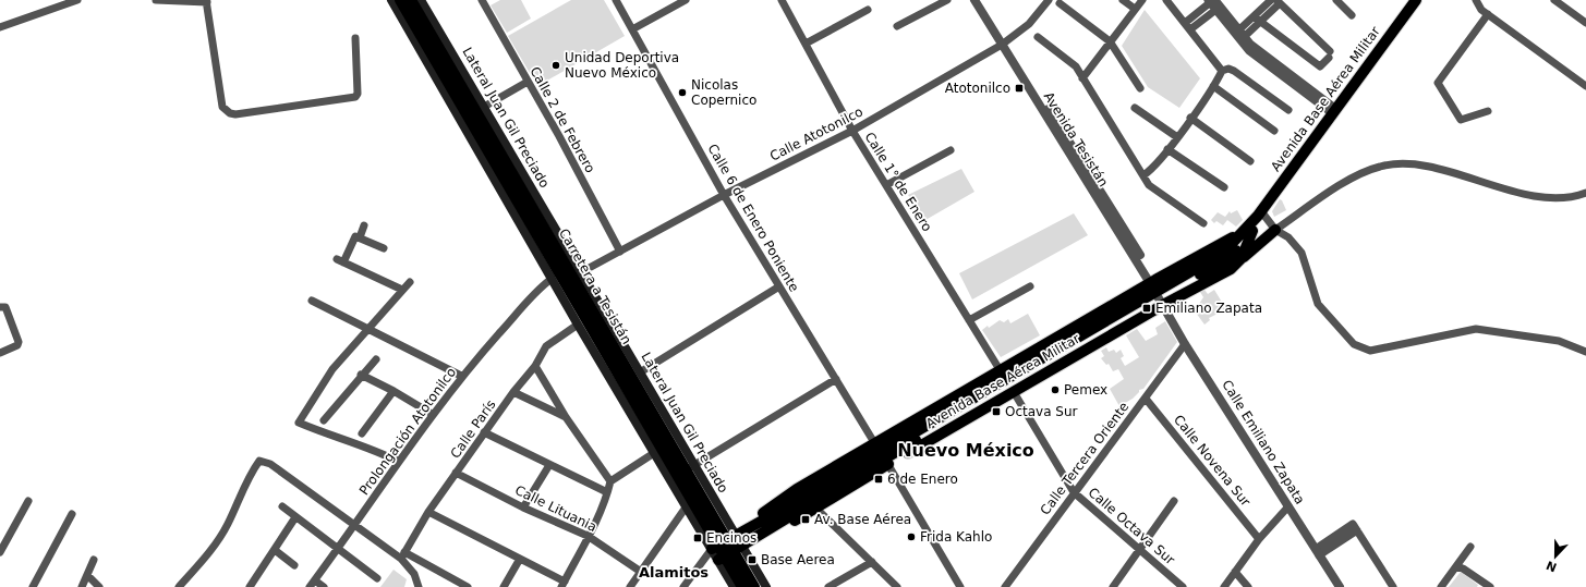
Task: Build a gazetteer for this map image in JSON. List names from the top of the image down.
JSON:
{
  "streets": {
    "main road": ["Avenida Base Aérea Militar", "Lateral Juan Gil Preciado", "Carretera a Tesistán"],
    "street": [
      "Calle 2 de Febrero",
      "Calle Atotonilco",
      "Avenida Tesistán",
      "Calle 1° de Enero",
      "Calle 6 de Enero Poniente",
      "Calle París",
      "Prolongación Atotonilco",
      "Calle Emiliano Zapata",
      "Calle Tercera Oriente",
      "Calle Novena Sur",
      "Calle Lituania",
      "Calle Octava Sur"
    ]
  },
  "crossings": [
    ["Avenida Base Aérea Militar", "Avenida Tesistán"],
    ["Avenida Base Aérea Militar", "Calle 1° de Enero"],
    ["Avenida Base Aérea Militar", "Calle 6 de Enero Poniente"],
    ["Avenida Base Aérea Militar", "Carretera a Tesistán"],
    ["Avenida Base Aérea Militar", "Calle Emiliano Zapata"],
    ["Avenida Base Aérea Militar", "Calle Octava Sur"],
    ["Lateral Juan Gil Preciado", "Calle Atotonilco"],
    ["Lateral Juan Gil Preciado", "Carretera a Tesistán"],
    ["Calle 2 de Febrero", "Calle Atotonilco"],
    ["Calle Atotonilco", "Avenida Tesistán"],
    ["Calle Atotonilco", "Calle 1° de Enero"],
    ["Calle Atotonilco", "Calle 6 de Enero Poniente"],
    ["Avenida Tesistán", "Calle Emiliano Zapata"],
    ["Calle París", "Calle Lituania"],
    ["Calle Emiliano Zapata", "Calle Tercera Oriente"],
    ["Calle Tercera Oriente", "Calle Novena Sur"],
    ["Calle Tercera Oriente", "Calle Octava Sur"]
  ],
  "districts": ["Nuevo México", "Alamitos"],
  "places": {
    "other": [
      "Unidad Deportiva Nuevo México",
      "Nicolas Copernico",
      "Pemex",
      "Frida Kahlo"
    ],
    "transit": [
      "Atotonilco",
      "Emiliano Zapata",
      "Octava Sur",
      "6 de Enero",
      "Av. Base Aérea",
      "Encinos",
      "Base Aerea"
    ]
  },
  "north": "bottom"
}
